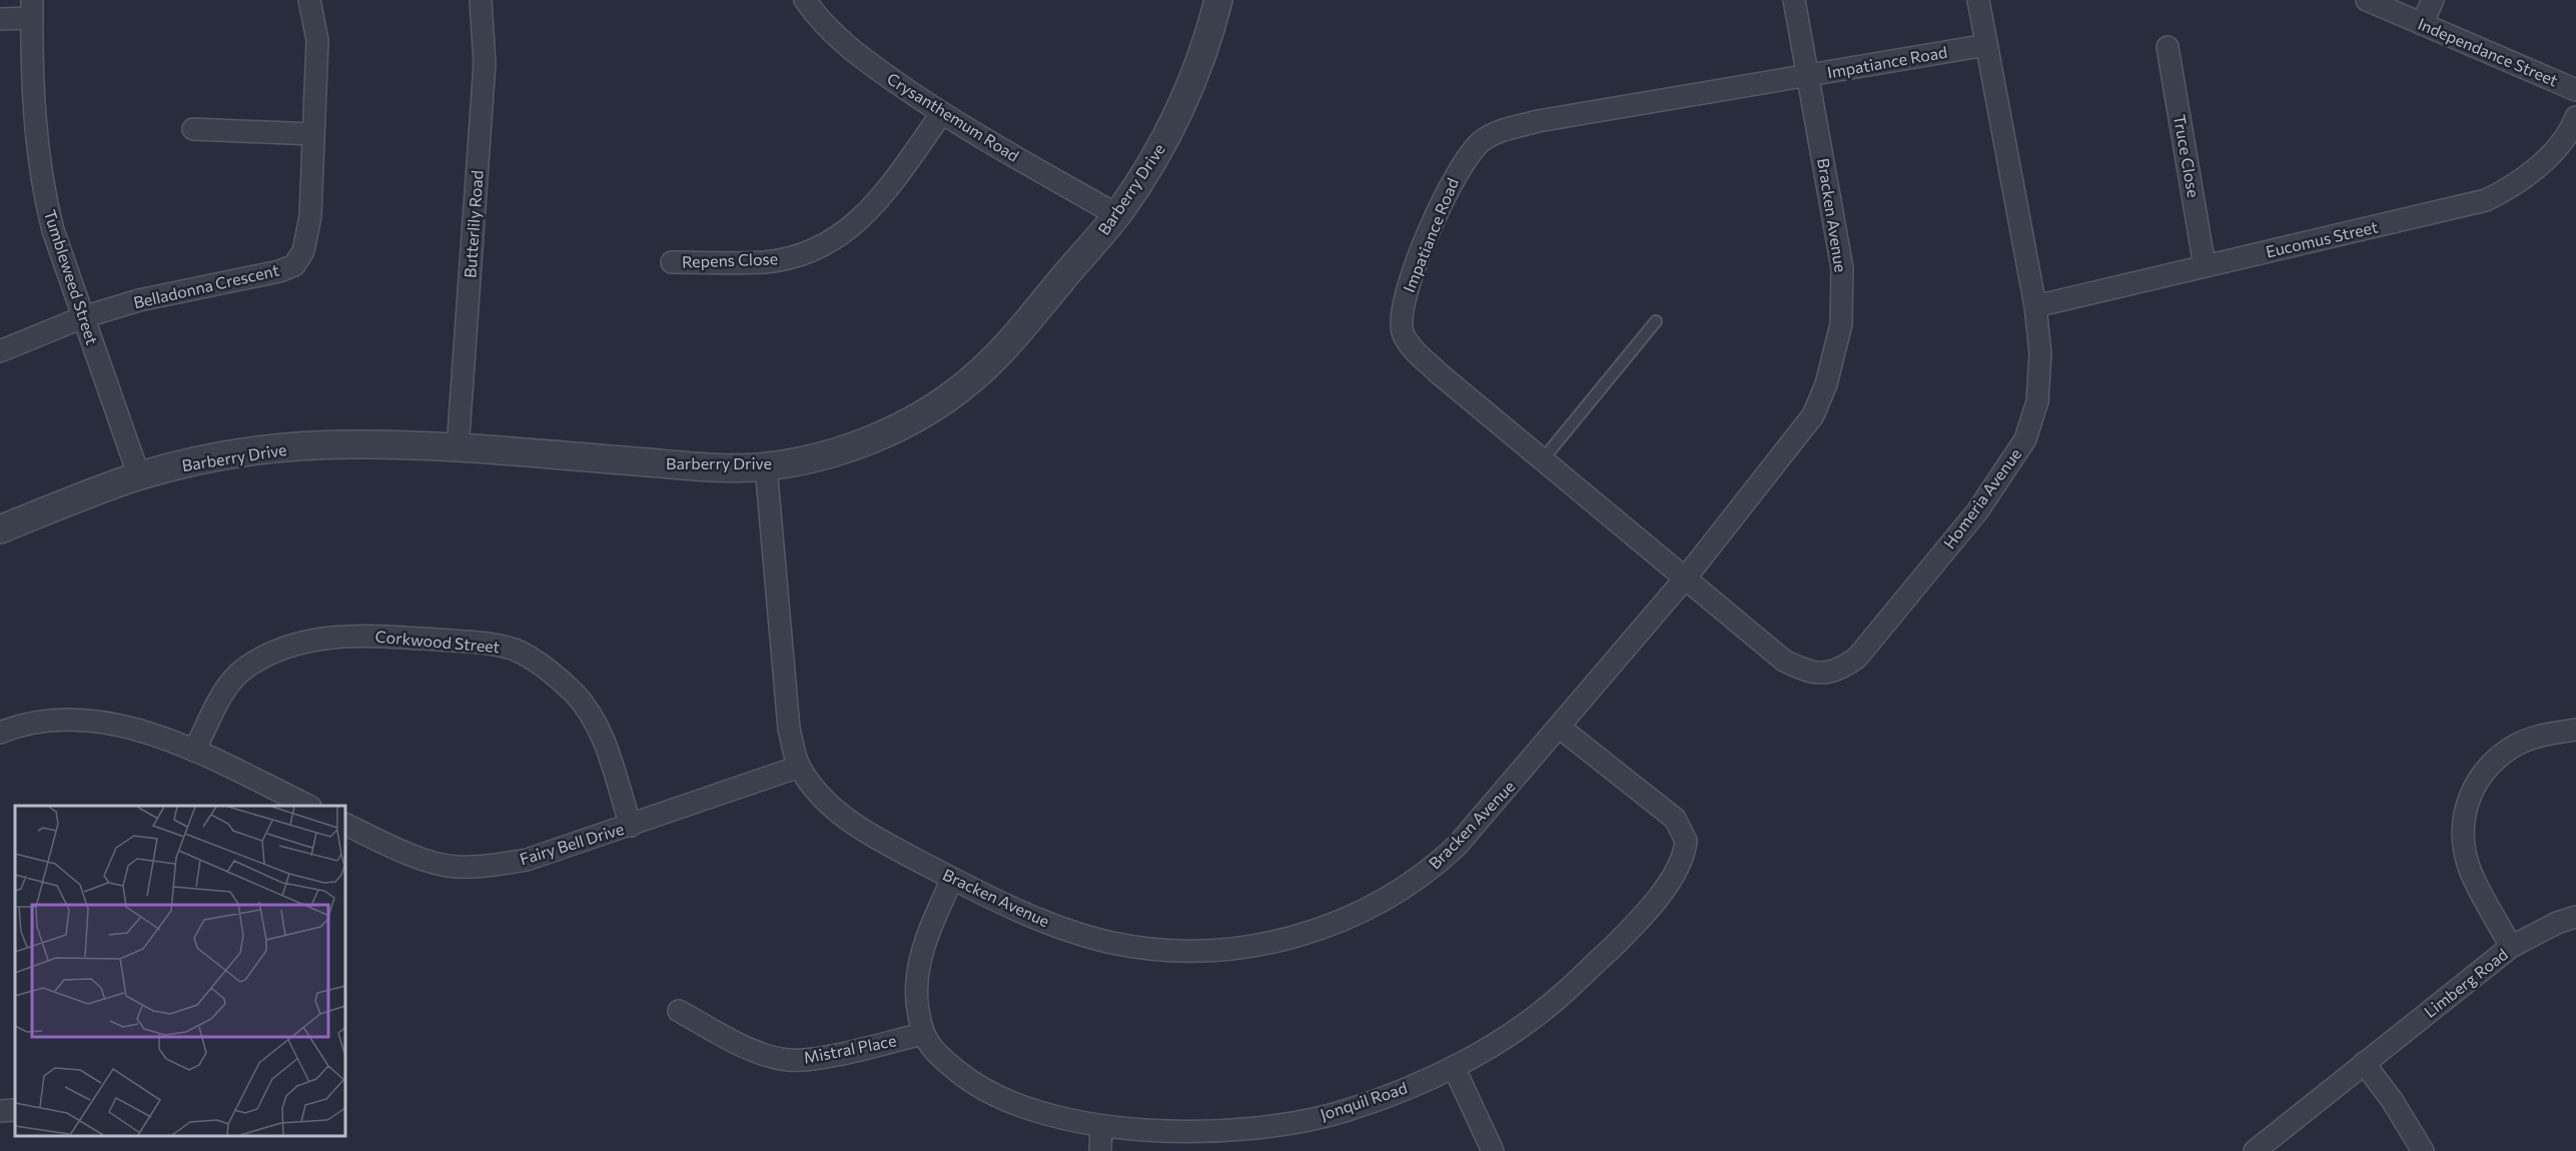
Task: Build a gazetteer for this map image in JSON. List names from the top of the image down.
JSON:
{
  "streets": {
    "street": [
      "Independance Street",
      "Impatiance Road",
      "Crysanthemum Road",
      "Truce Close",
      "Barberry Drive",
      "Bracken Avenue",
      "Butterlily Road",
      "Eucomus Street",
      "Repens Close",
      "Tumbleweed Street",
      "Belladonna Crescent",
      "Homeria Avenue",
      "Corkwood Street",
      "Fairy Bell Drive",
      "Limberg Road",
      "Mistral Place",
      "Jonquil Road"
    ]
  },
  "crossings": [
    ["Impatiance Road", "Bracken Avenue"],
    ["Impatiance Road", "Homeria Avenue"],
    ["Crysanthemum Road", "Barberry Drive"],
    ["Crysanthemum Road", "Repens Close"],
    ["Truce Close", "Eucomus Street"],
    ["Barberry Drive", "Bracken Avenue"],
    ["Barberry Drive", "Butterlily Road"],
    ["Barberry Drive", "Tumbleweed Street"],
    ["Bracken Avenue", "Homeria Avenue"],
    ["Bracken Avenue", "Fairy Bell Drive"],
    ["Bracken Avenue", "Jonquil Road"],
    ["Eucomus Street", "Homeria Avenue"],
    ["Tumbleweed Street", "Belladonna Crescent"],
    ["Corkwood Street", "Fairy Bell Drive"],
    ["Mistral Place", "Jonquil Road"]
  ]
}
